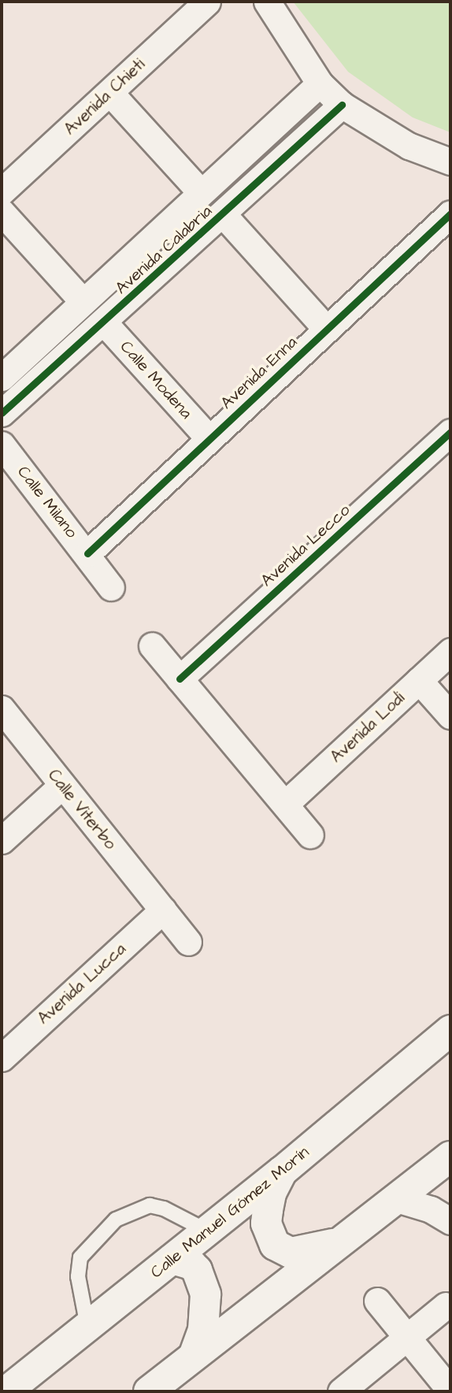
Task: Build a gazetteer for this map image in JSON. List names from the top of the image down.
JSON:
{
  "streets": {
    "main road": ["Calle Manuel Gómez Morín"],
    "street": [
      "Avenida Chieti",
      "Avenida Calabria",
      "Avenida Enna",
      "Calle Modena",
      "Calle Milano",
      "Avenida Lecco",
      "Avenida Lodi",
      "Calle Viterbo",
      "Avenida Lucca"
    ]
  },
  "crossings": [
    ["Avenida Calabria", "Calle Modena"],
    ["Avenida Enna", "Calle Modena"],
    ["Avenida Enna", "Calle Milano"],
    ["Calle Viterbo", "Avenida Lucca"]
  ]
}
